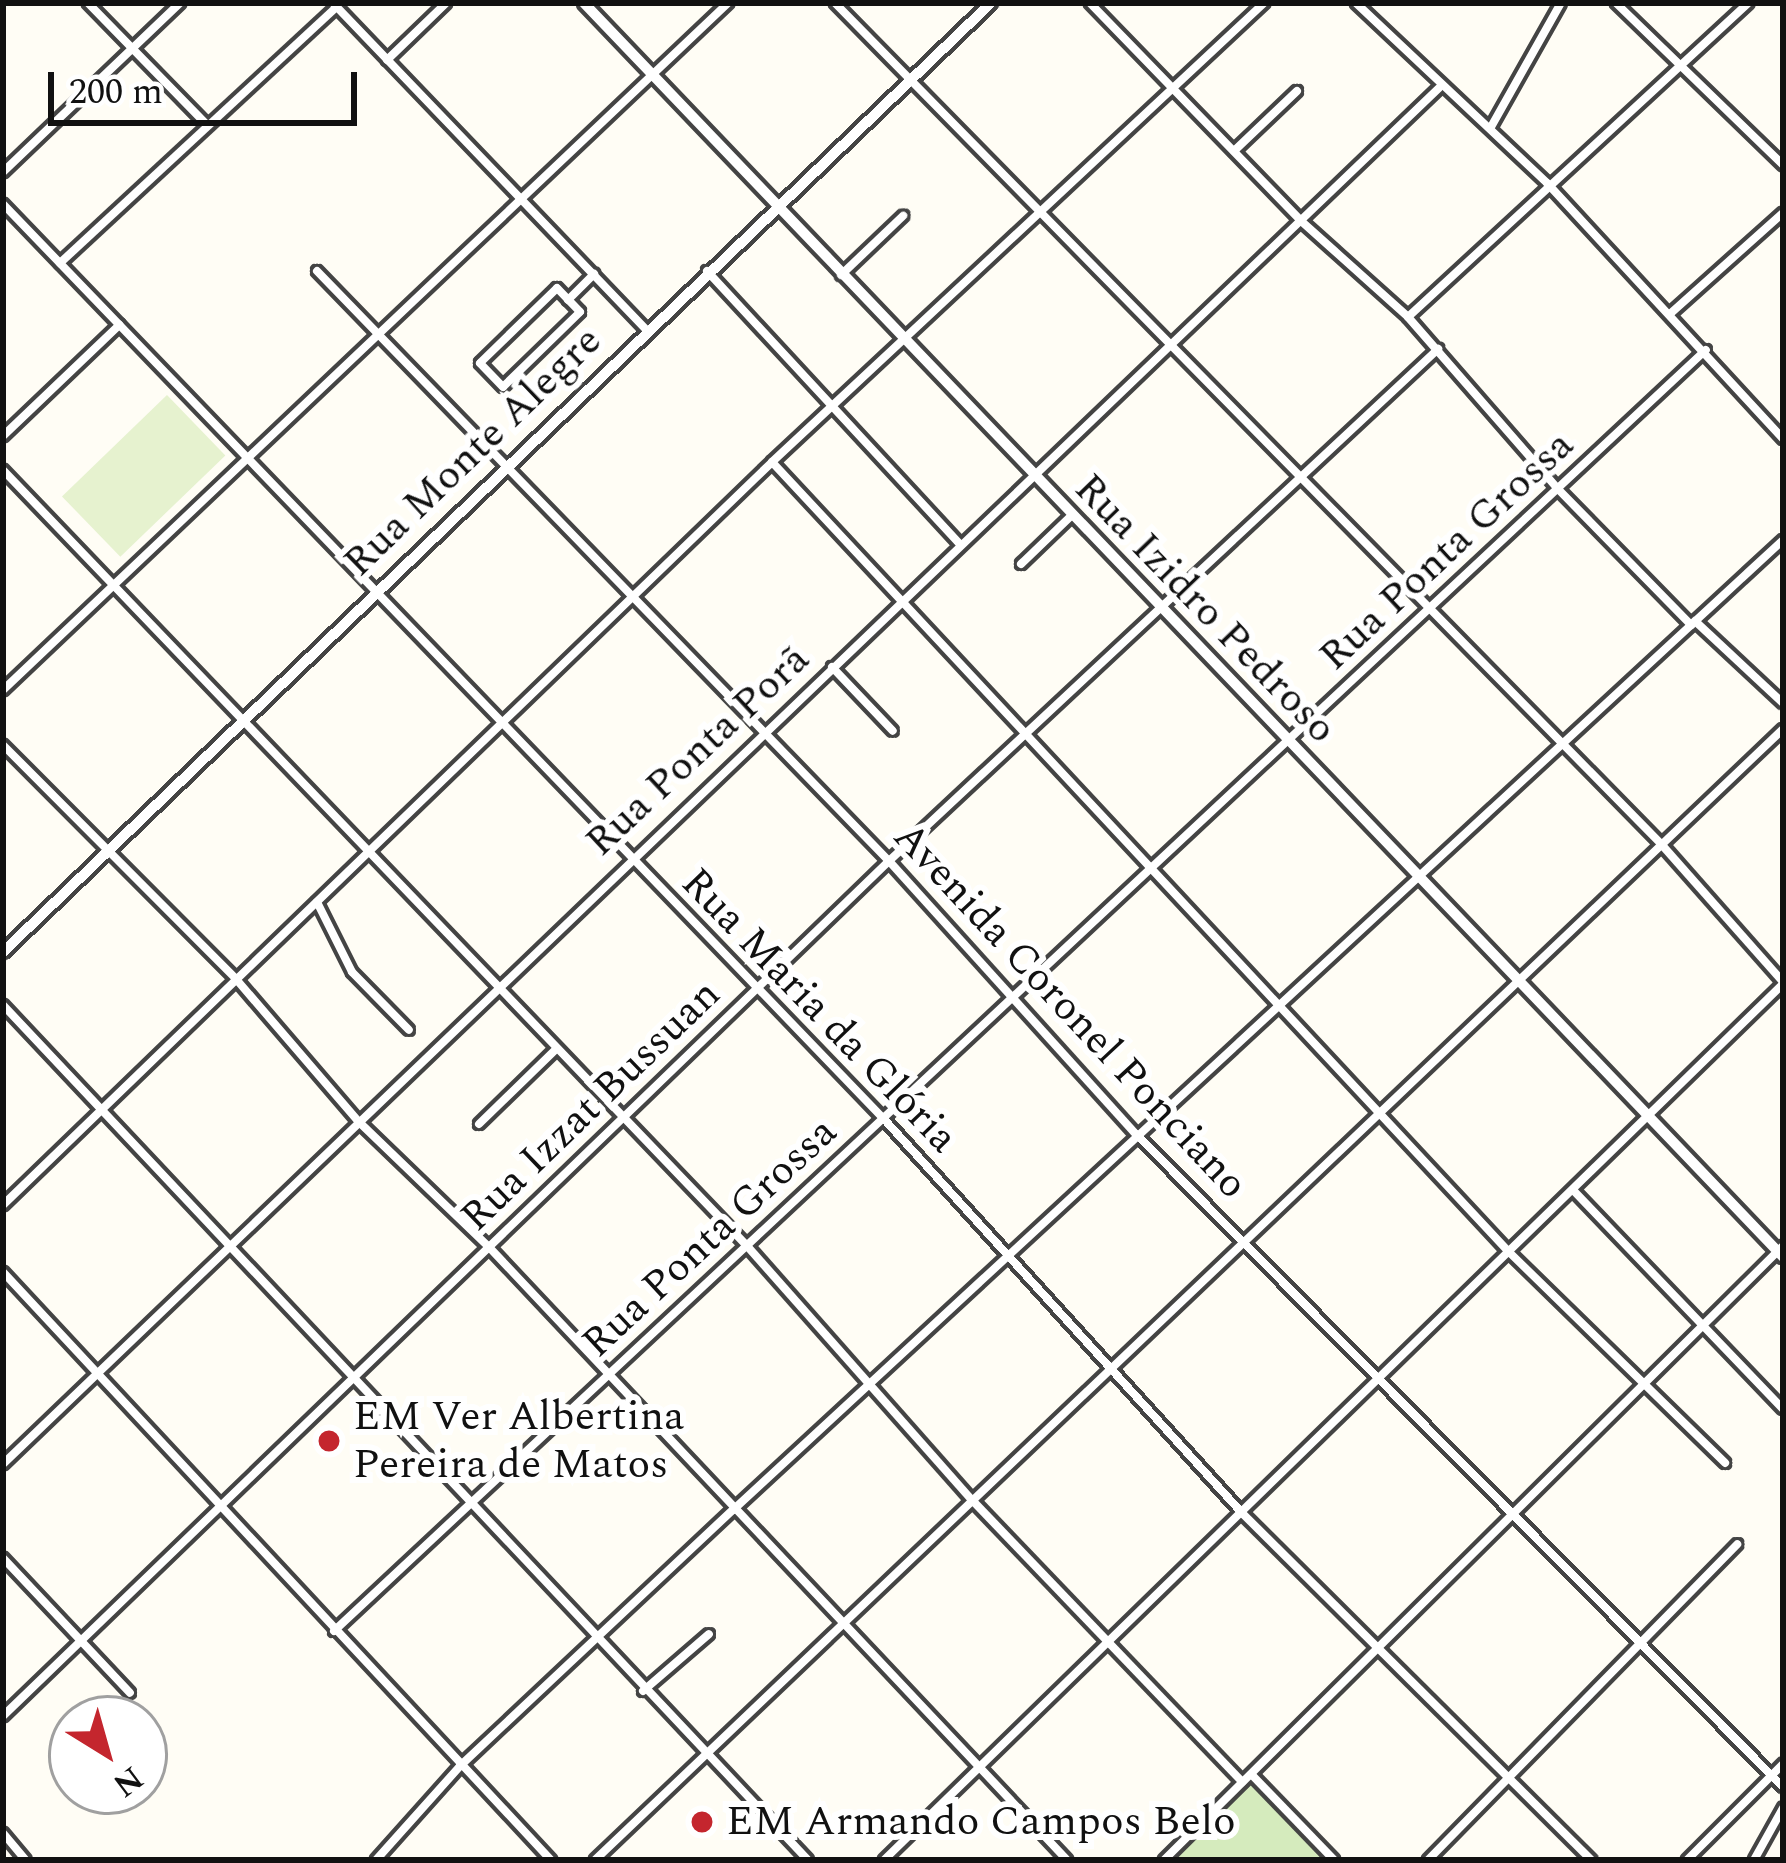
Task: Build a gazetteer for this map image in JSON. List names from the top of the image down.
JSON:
{
  "streets": {
    "street": [
      "Rua Monte Alegre",
      "Rua Ponta Grossa",
      "Rua Izidro Pedroso",
      "Rua Ponta Porã",
      "Rua Maria da Glória",
      "Avenida Coronel Ponciano",
      "Rua Izzat Bussuan"
    ]
  },
  "crossings": [
    ["Rua Monte Alegre", "Rua Izidro Pedroso"],
    ["Rua Monte Alegre", "Rua Maria da Glória"],
    ["Rua Monte Alegre", "Avenida Coronel Ponciano"],
    ["Rua Ponta Grossa", "Rua Izidro Pedroso"],
    ["Rua Ponta Grossa", "Rua Maria da Glória"],
    ["Rua Ponta Grossa", "Avenida Coronel Ponciano"],
    ["Rua Izidro Pedroso", "Rua Ponta Porã"],
    ["Rua Izidro Pedroso", "Rua Izzat Bussuan"],
    ["Rua Ponta Porã", "Rua Maria da Glória"],
    ["Rua Ponta Porã", "Avenida Coronel Ponciano"],
    ["Rua Maria da Glória", "Rua Izzat Bussuan"],
    ["Avenida Coronel Ponciano", "Rua Izzat Bussuan"]
  ],
  "places": ["EM Ver Albertina Pereira de Matos", "EM Armando Campos Belo"],
  "scale_bar": "200 m",
  "north": "bottom right"
}
